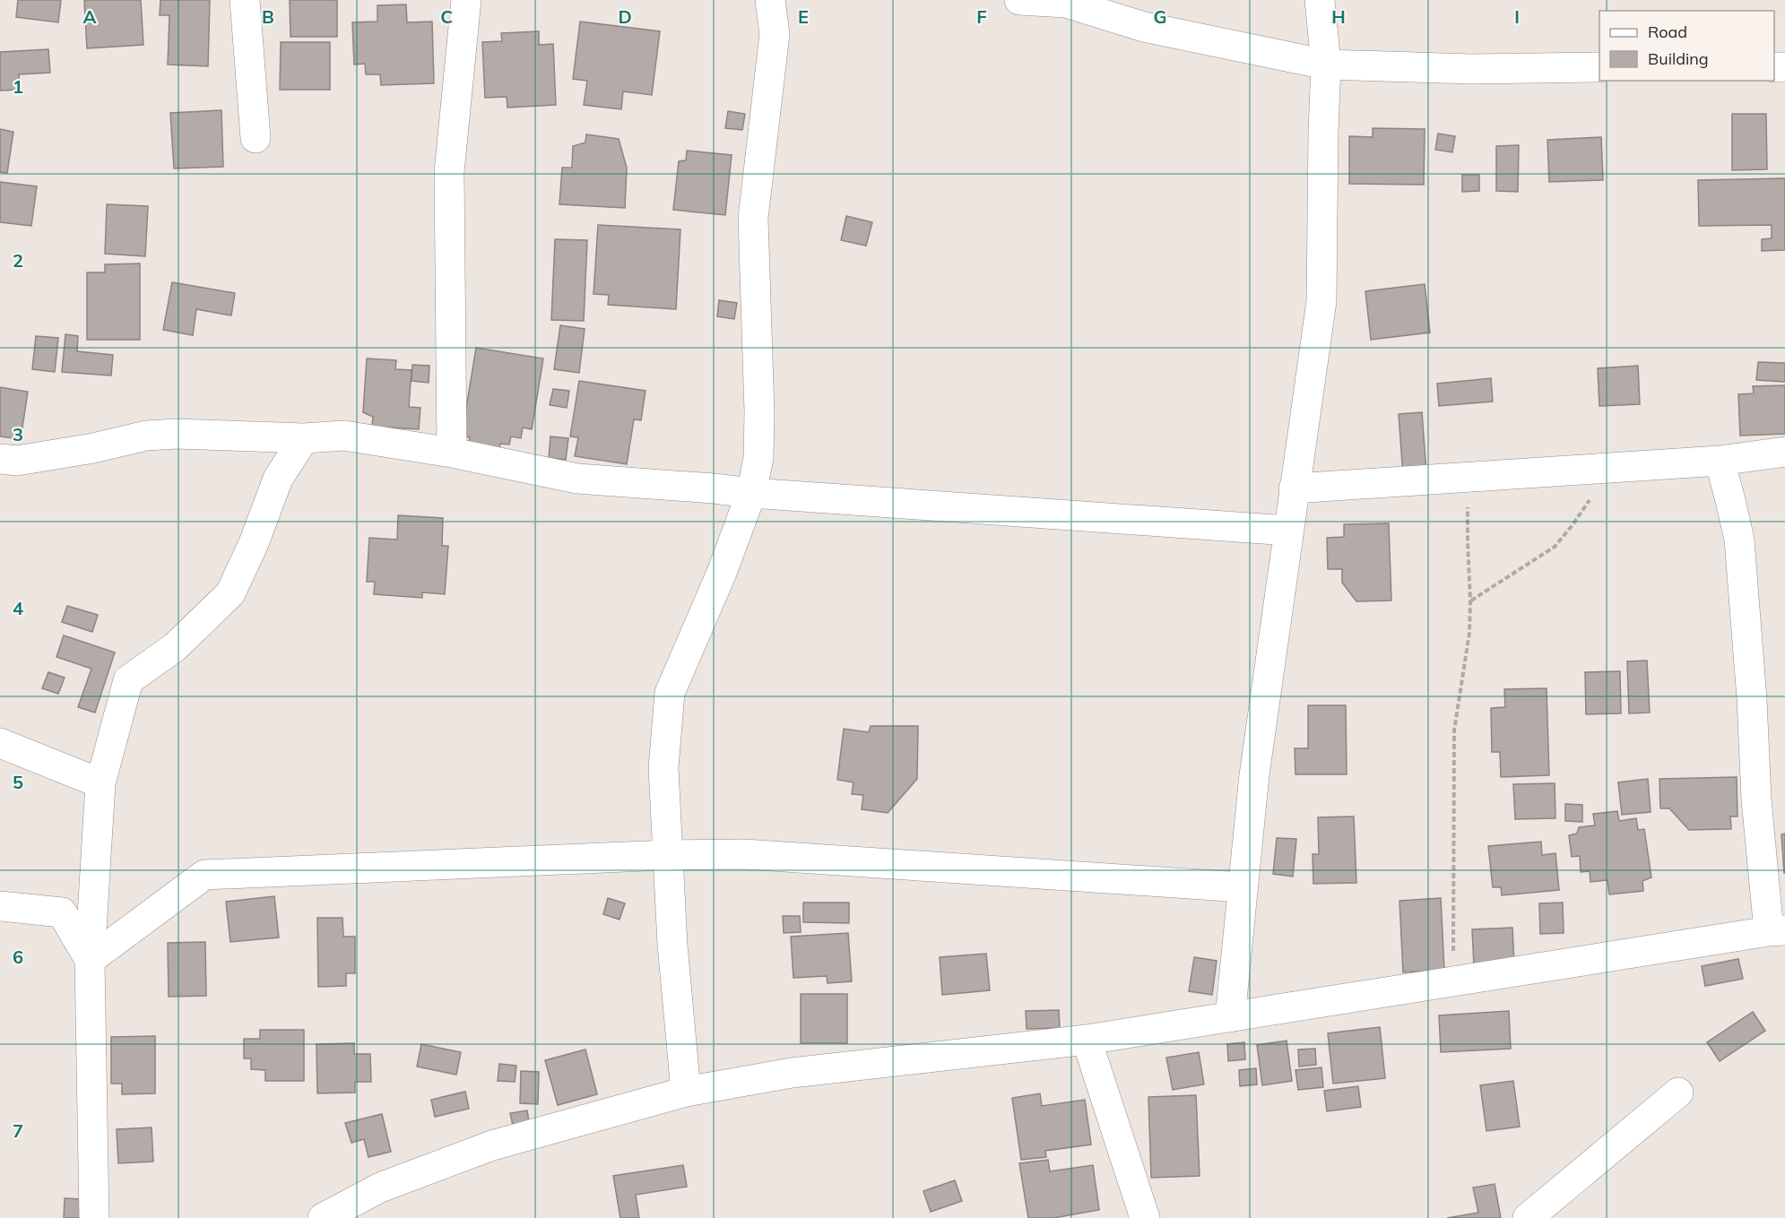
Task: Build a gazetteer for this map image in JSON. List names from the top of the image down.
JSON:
{
  "legend": ["Road", "Building"],
  "grid": {
    "columns": [
      "A",
      "B",
      "C",
      "D",
      "E",
      "F",
      "G",
      "H",
      "I"
    ],
    "rows": [
      "1",
      "2",
      "3",
      "4",
      "5",
      "6",
      "7"
    ]
  }
}
